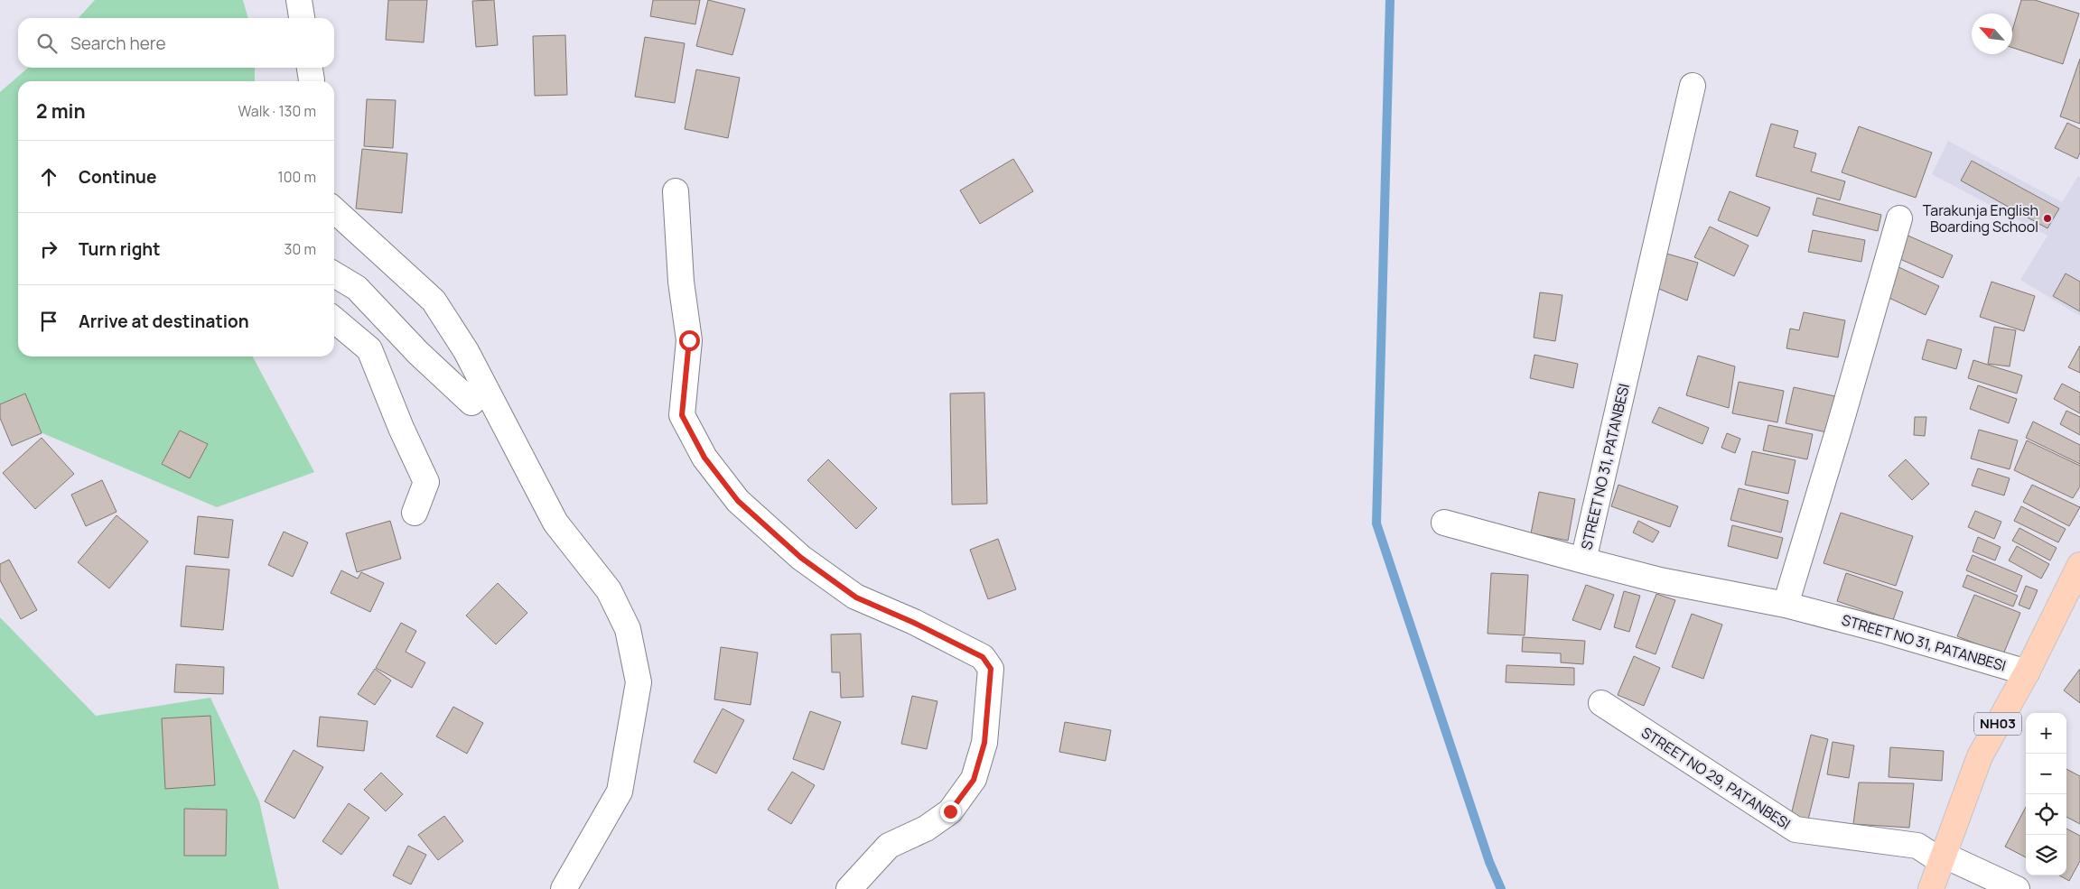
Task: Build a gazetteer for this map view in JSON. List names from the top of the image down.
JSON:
{
  "streets": {
    "main road": ["NH03"],
    "street": ["STREET NO 31, PATANBESI", "STREET NO 29, PATANBESI"]
  },
  "crossings": [
    ["STREET NO 31, PATANBESI", "NH03"],
    ["NH03", "STREET NO 29, PATANBESI"]
  ],
  "places": ["Tarakunja English Boarding School"],
  "north": "top left",
  "page": {
    "search": "Search here",
    "heading": ["2 min", "Walk · 130 m"],
    "list": [
      ["Continue", "100 m"],
      ["Turn right", "30 m"],
      "Arrive at destination"
    ],
    "map_buttons": ["+", "−"]
  }
}
